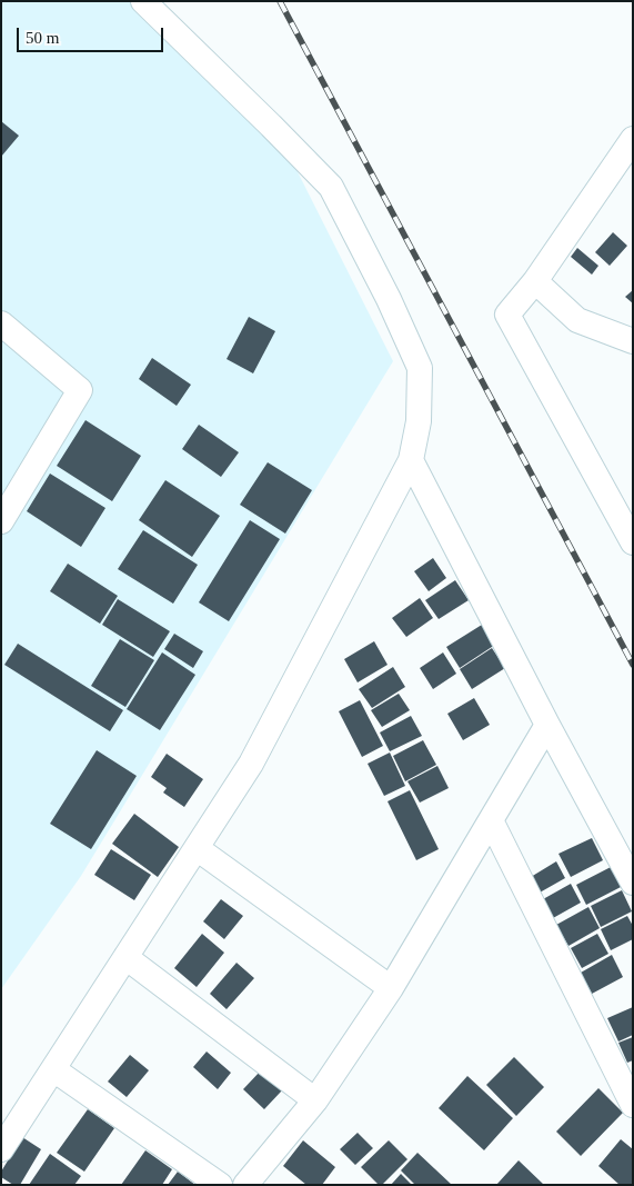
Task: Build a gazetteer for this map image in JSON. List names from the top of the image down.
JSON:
{
  "scale_bar": "50 m"
}
